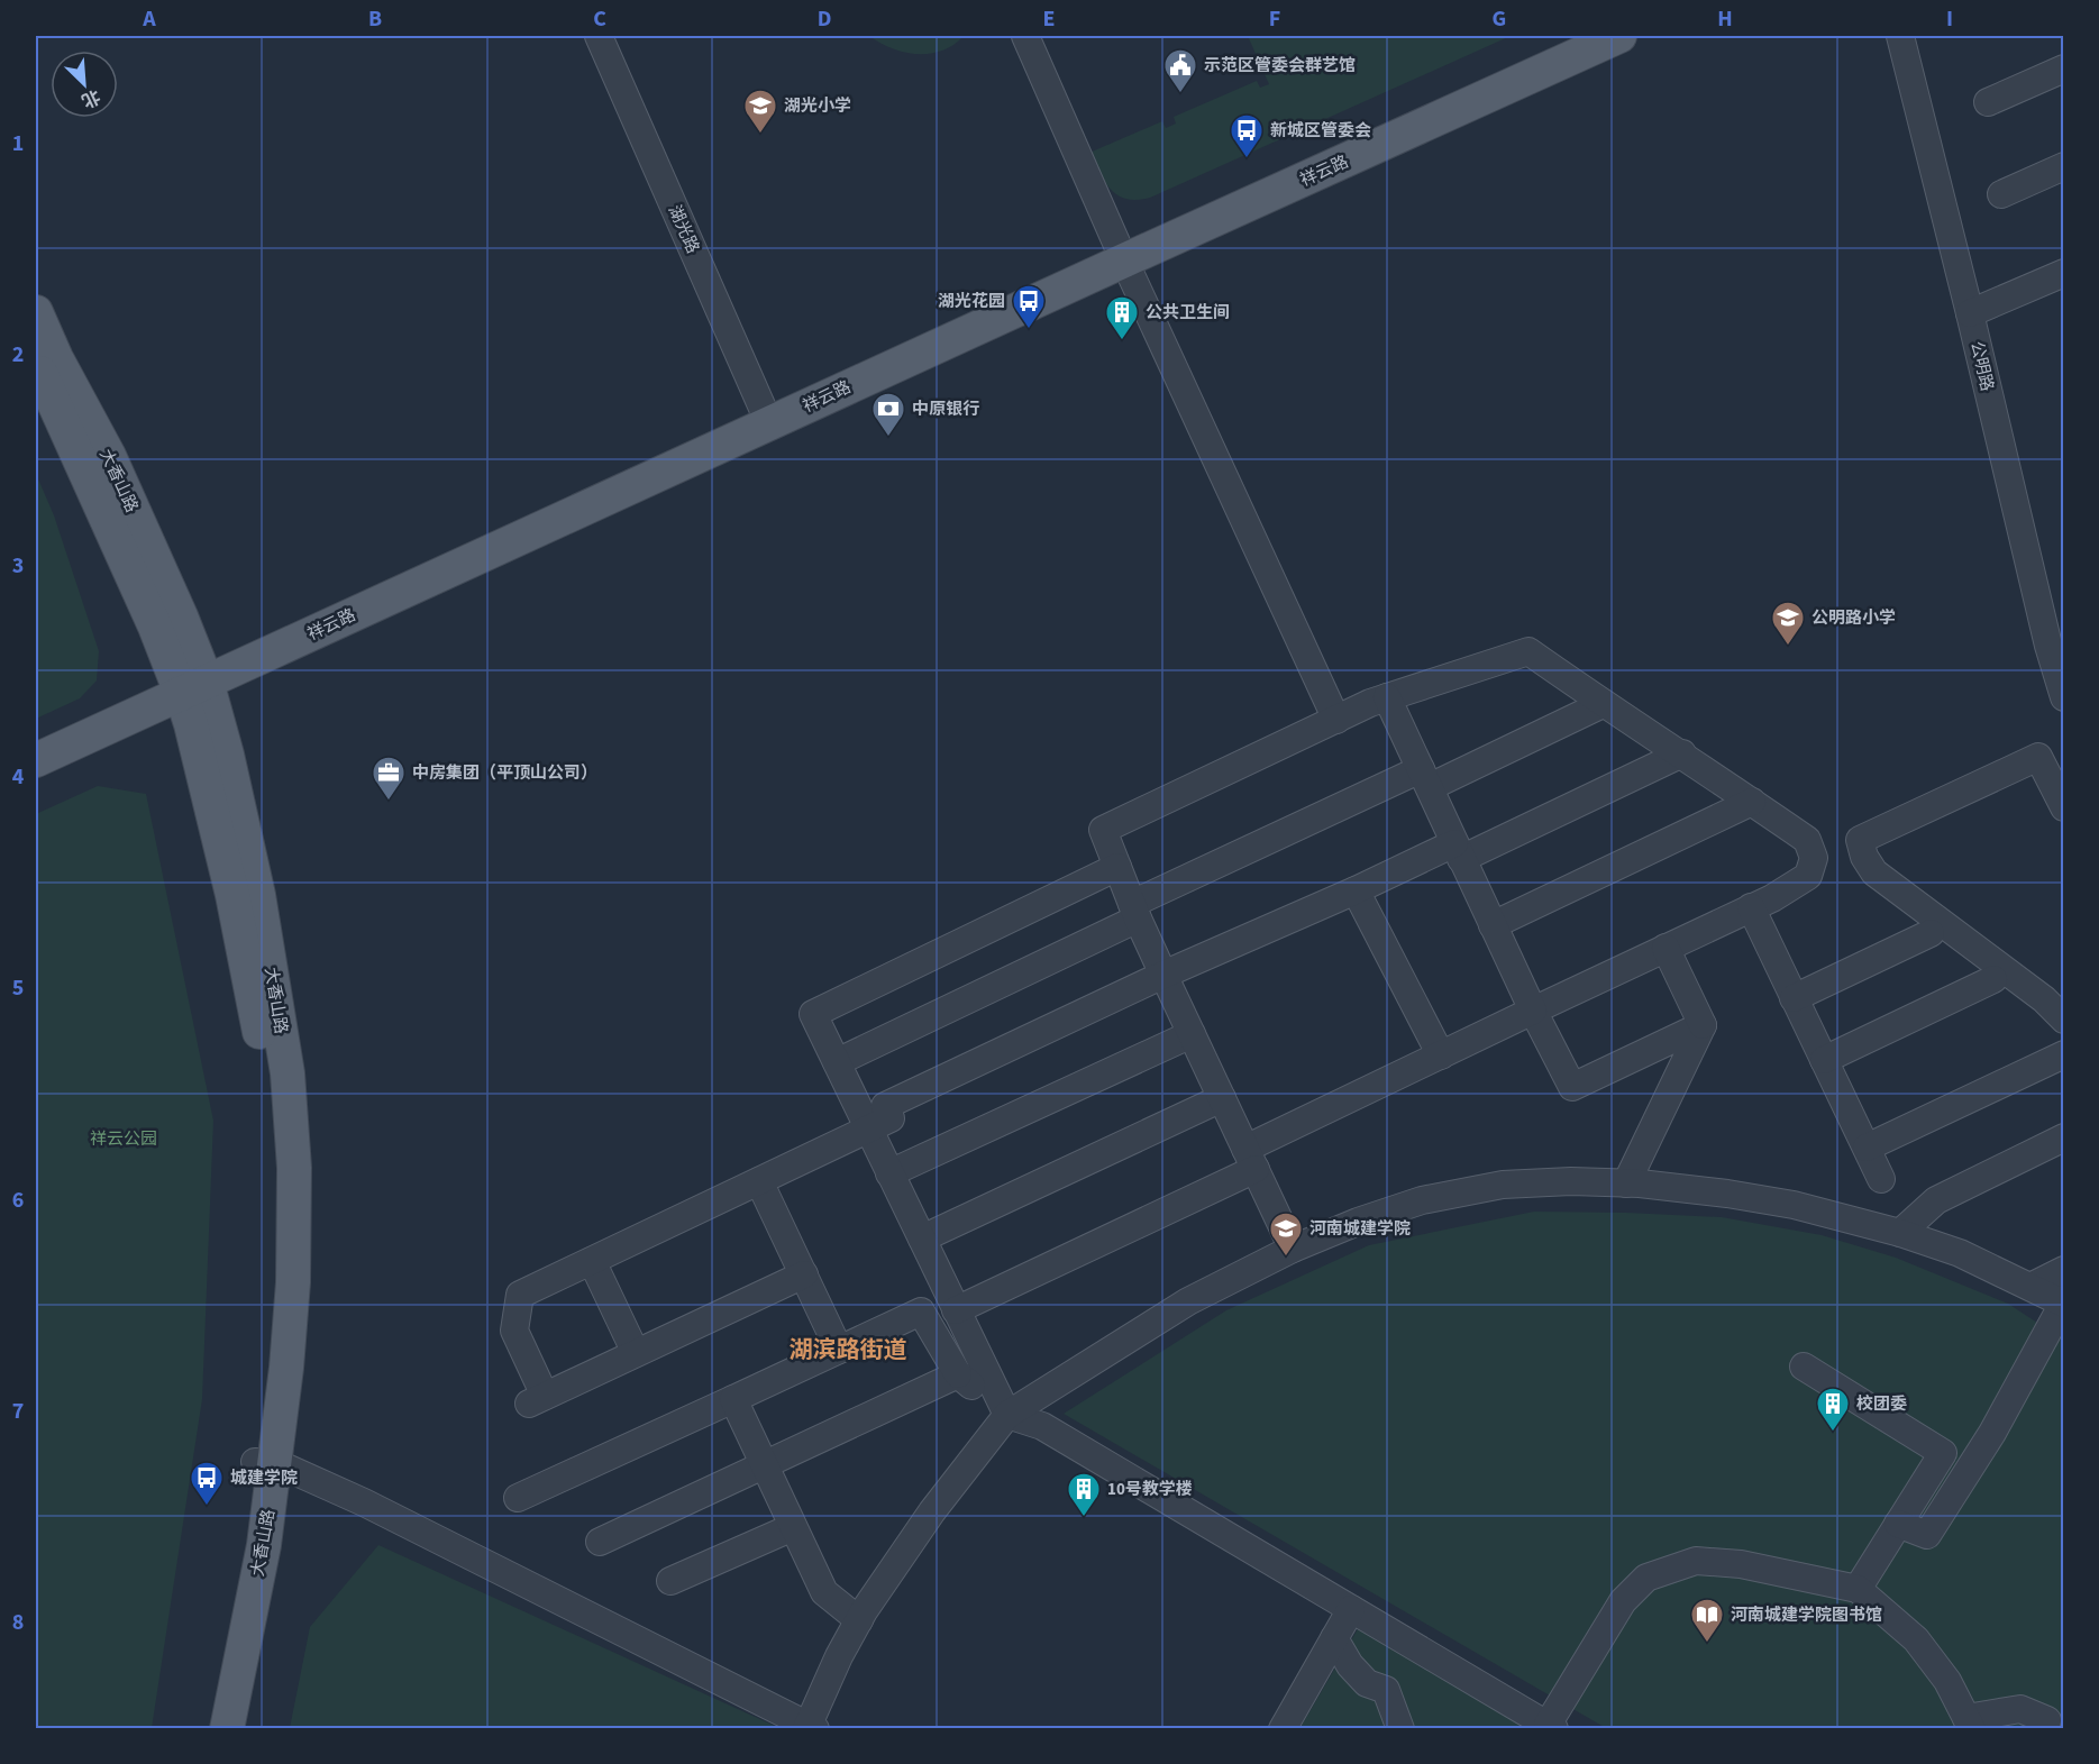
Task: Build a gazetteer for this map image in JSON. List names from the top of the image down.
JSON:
{
  "streets": {
    "main road": ["祥云路", "大香山路"],
    "street": ["湖光路", "公明路"]
  },
  "crossings": [
    ["祥云路", "湖光路"],
    ["祥云路", "大香山路"]
  ],
  "districts": ["湖滨路街道"],
  "parks": ["祥云公园"],
  "places": {
    "public building": ["示范区管委会群艺馆"],
    "school or university": ["湖光小学", "公明路小学", "河南城建学院"],
    "bus stop": ["新城区管委会", "湖光花园", "城建学院"],
    "building": ["公共卫生间", "校团委", "10号教学楼"],
    "bank": ["中原银行"],
    "office": ["中房集团（平顶山公司）"],
    "library": ["河南城建学院图书馆"]
  },
  "north": "bottom right",
  "grid": {
    "columns": [
      "A",
      "B",
      "C",
      "D",
      "E",
      "F",
      "G",
      "H",
      "I"
    ],
    "rows": [
      "1",
      "2",
      "3",
      "4",
      "5",
      "6",
      "7",
      "8"
    ]
  }
}
